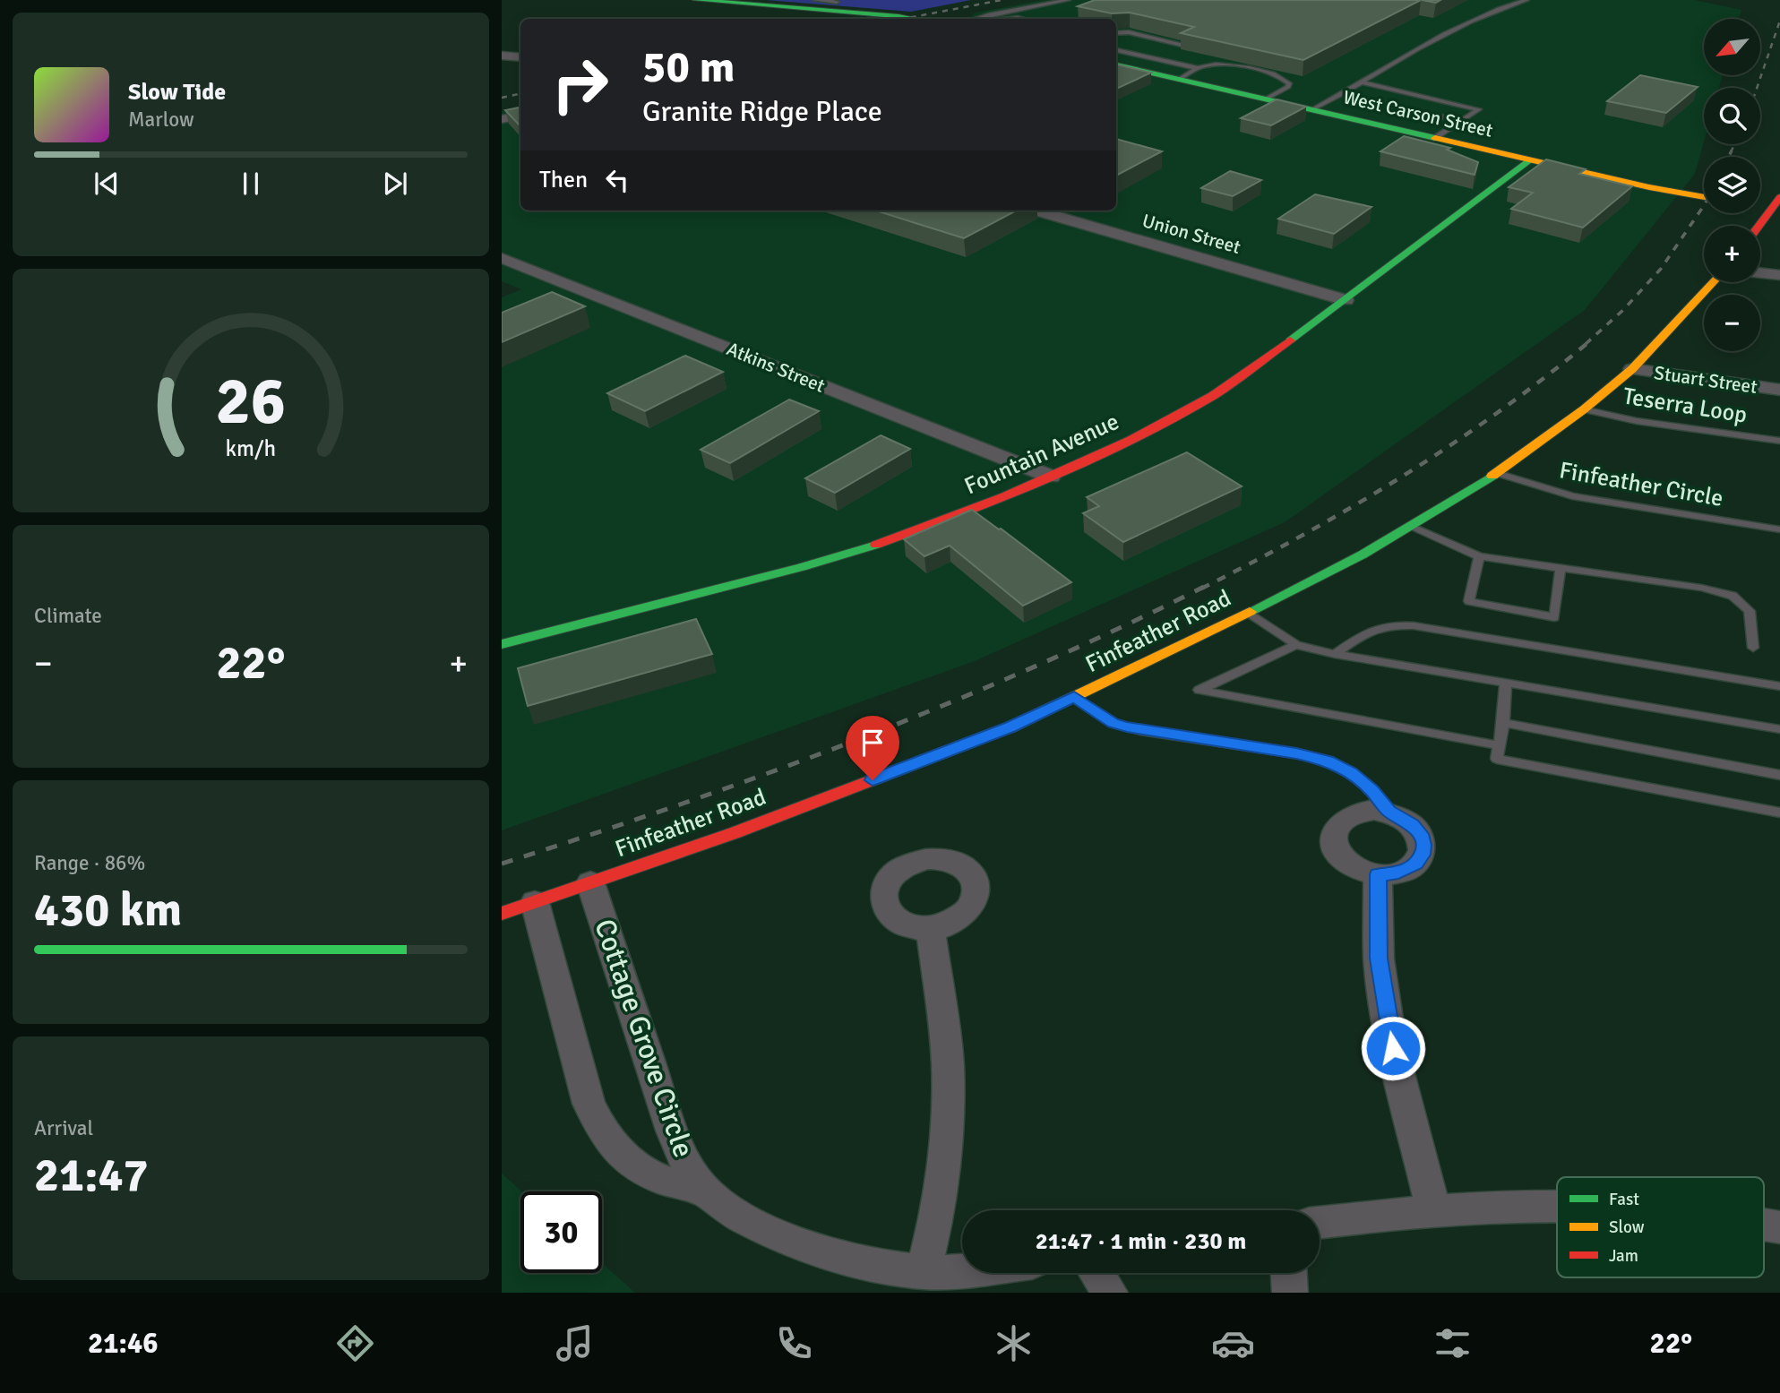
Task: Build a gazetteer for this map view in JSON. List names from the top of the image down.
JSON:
{
  "streets": {
    "street": [
      "West Carson Street",
      "Union Street",
      "Atkins Street",
      "Stuart Street",
      "Fountain Avenue",
      "Finfeather Road",
      "Cottage Grove Circle"
    ],
    "lane": ["Teserra Loop", "Finfeather Circle"]
  },
  "crossings": [
    ["West Carson Street", "Fountain Avenue"],
    ["Union Street", "Fountain Avenue"],
    ["Atkins Street", "Fountain Avenue"],
    ["Stuart Street", "Finfeather Road"],
    ["Teserra Loop", "Finfeather Road"],
    ["Finfeather Circle", "Finfeather Road"],
    ["Finfeather Road", "Cottage Grove Circle"]
  ],
  "legend": ["Fast", "Slow", "Jam"],
  "north": "bottom left",
  "page": {
    "map_buttons": ["+", "−"],
    "turn": ["50 m", "Granite Ridge Place"],
    "song": ["Slow Tide", "Marlow"],
    "then": "Then",
    "tile": [
      "Climate",
      ["Range · 86%", "430 km"],
      ["Arrival", "21:47"]
    ],
    "heat": ["−", "22°", "+"],
    "limit": "30",
    "trip": "21:47 · 1 min · 230 m",
    "tabs": ["21:46", "22°"],
    "gauge": ["26", "km/h"]
  }
}
